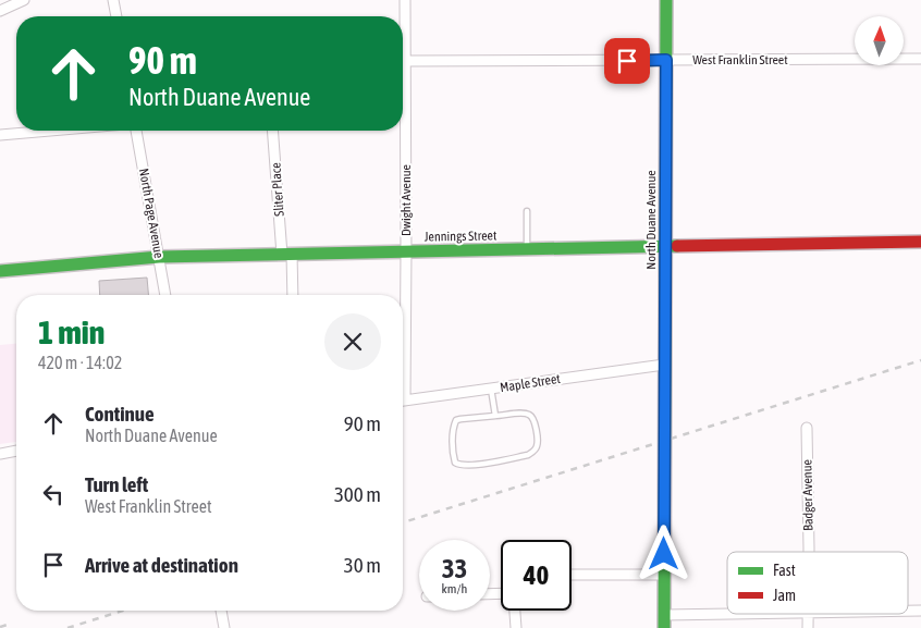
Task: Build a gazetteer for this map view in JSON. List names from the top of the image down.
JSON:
{
  "streets": {
    "street": [
      "West Franklin Street",
      "Sliter Place",
      "Dwight Avenue",
      "North Page Avenue",
      "North Duane Avenue",
      "Jennings Street",
      "Maple Street",
      "Badger Avenue"
    ]
  },
  "crossings": [
    ["West Franklin Street", "North Duane Avenue"],
    ["Sliter Place", "Jennings Street"],
    ["Dwight Avenue", "Jennings Street"],
    ["North Page Avenue", "Jennings Street"],
    ["North Duane Avenue", "Jennings Street"],
    ["North Duane Avenue", "Maple Street"]
  ],
  "legend": ["Fast", "Jam"],
  "north": "top",
  "page": {
    "turn": ["90 m", "North Duane Avenue"],
    "heading": ["1 min", "420 m · 14:02"],
    "list": [
      {
        "name": "Continue",
        "note": "North Duane Avenue",
        "value": "90 m"
      },
      {
        "name": "Turn left",
        "note": "West Franklin Street",
        "value": "300 m"
      },
      {
        "name": "Arrive at destination",
        "value": "30 m"
      }
    ],
    "speed": "33 km/h",
    "limit": "40"
  }
}
